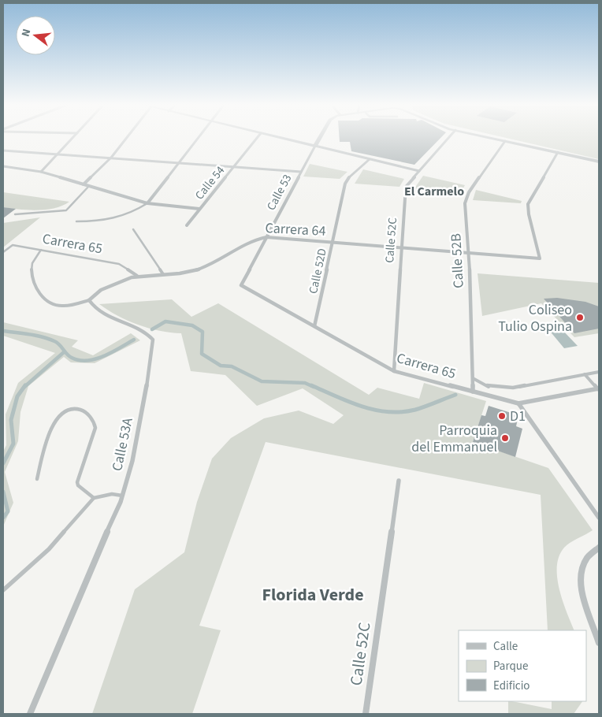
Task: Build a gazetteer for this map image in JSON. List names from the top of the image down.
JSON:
{
  "streets": {
    "street": [
      "Calle 54",
      "Calle 53",
      "Carrera 64",
      "Calle 52C",
      "Carrera 65",
      "Calle 52B",
      "Calle 52D",
      "Calle 53A"
    ]
  },
  "crossings": [
    ["Calle 53", "Carrera 64"],
    ["Calle 53", "Carrera 65"],
    ["Carrera 64", "Calle 52C"],
    ["Carrera 64", "Carrera 65"],
    ["Carrera 64", "Calle 52B"],
    ["Carrera 64", "Calle 52D"],
    ["Carrera 64", "Calle 53A"],
    ["Calle 52C", "Carrera 65"],
    ["Carrera 65", "Calle 52B"],
    ["Carrera 65", "Calle 52D"]
  ],
  "districts": ["El Carmelo", "Florida Verde"],
  "places": ["Coliseo Tulio Ospina", "D1", "Parroquia del Emmanuel"],
  "legend": ["Calle", "Parque", "Edificio"],
  "north": "left"
}
